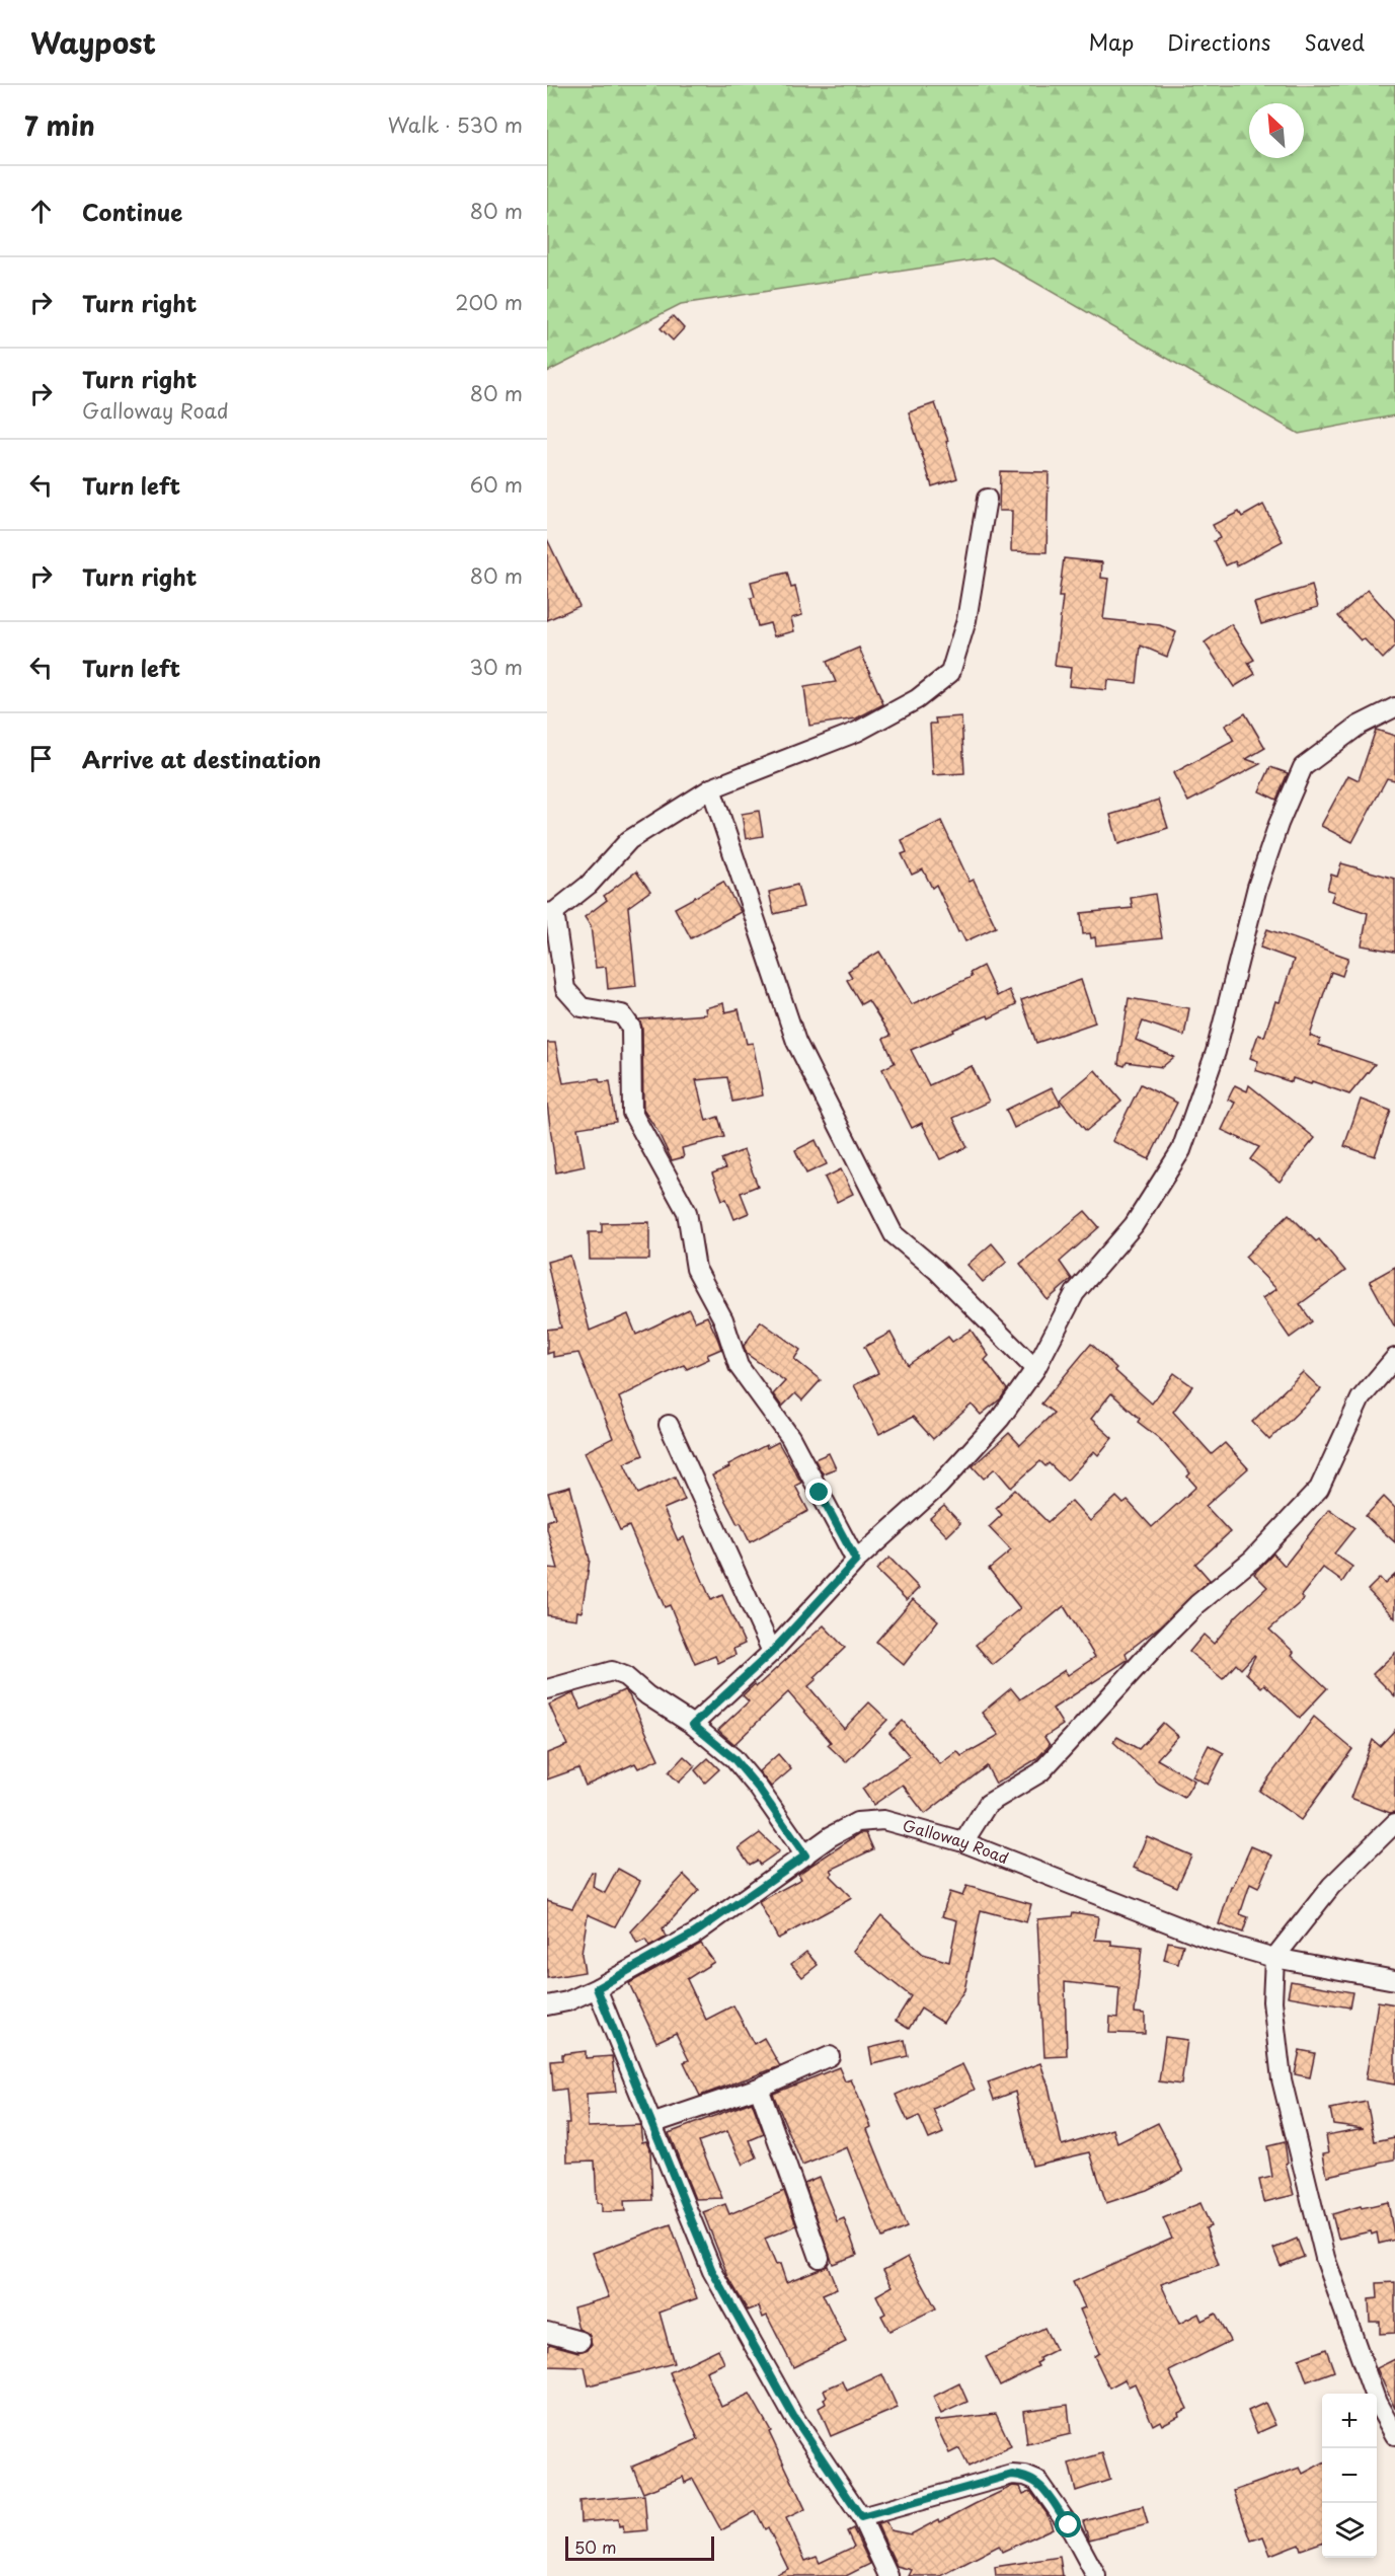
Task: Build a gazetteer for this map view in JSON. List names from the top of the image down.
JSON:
{
  "streets": {
    "street": ["Galloway Road"]
  },
  "scale_bar": "50 m",
  "north": "top left",
  "page": {
    "header": "Waypost",
    "nav": ["Map", "Directions", "Saved"],
    "heading": ["7 min", "Walk · 530 m"],
    "list": [
      ["Continue", "80 m"],
      ["Turn right", "200 m"],
      ["Turn right", "Galloway Road", "80 m"],
      ["Turn left", "60 m"],
      ["Turn right", "80 m"],
      ["Turn left", "30 m"],
      "Arrive at destination"
    ],
    "map_buttons": ["+", "−"],
    "scale": "50 m"
  }
}
